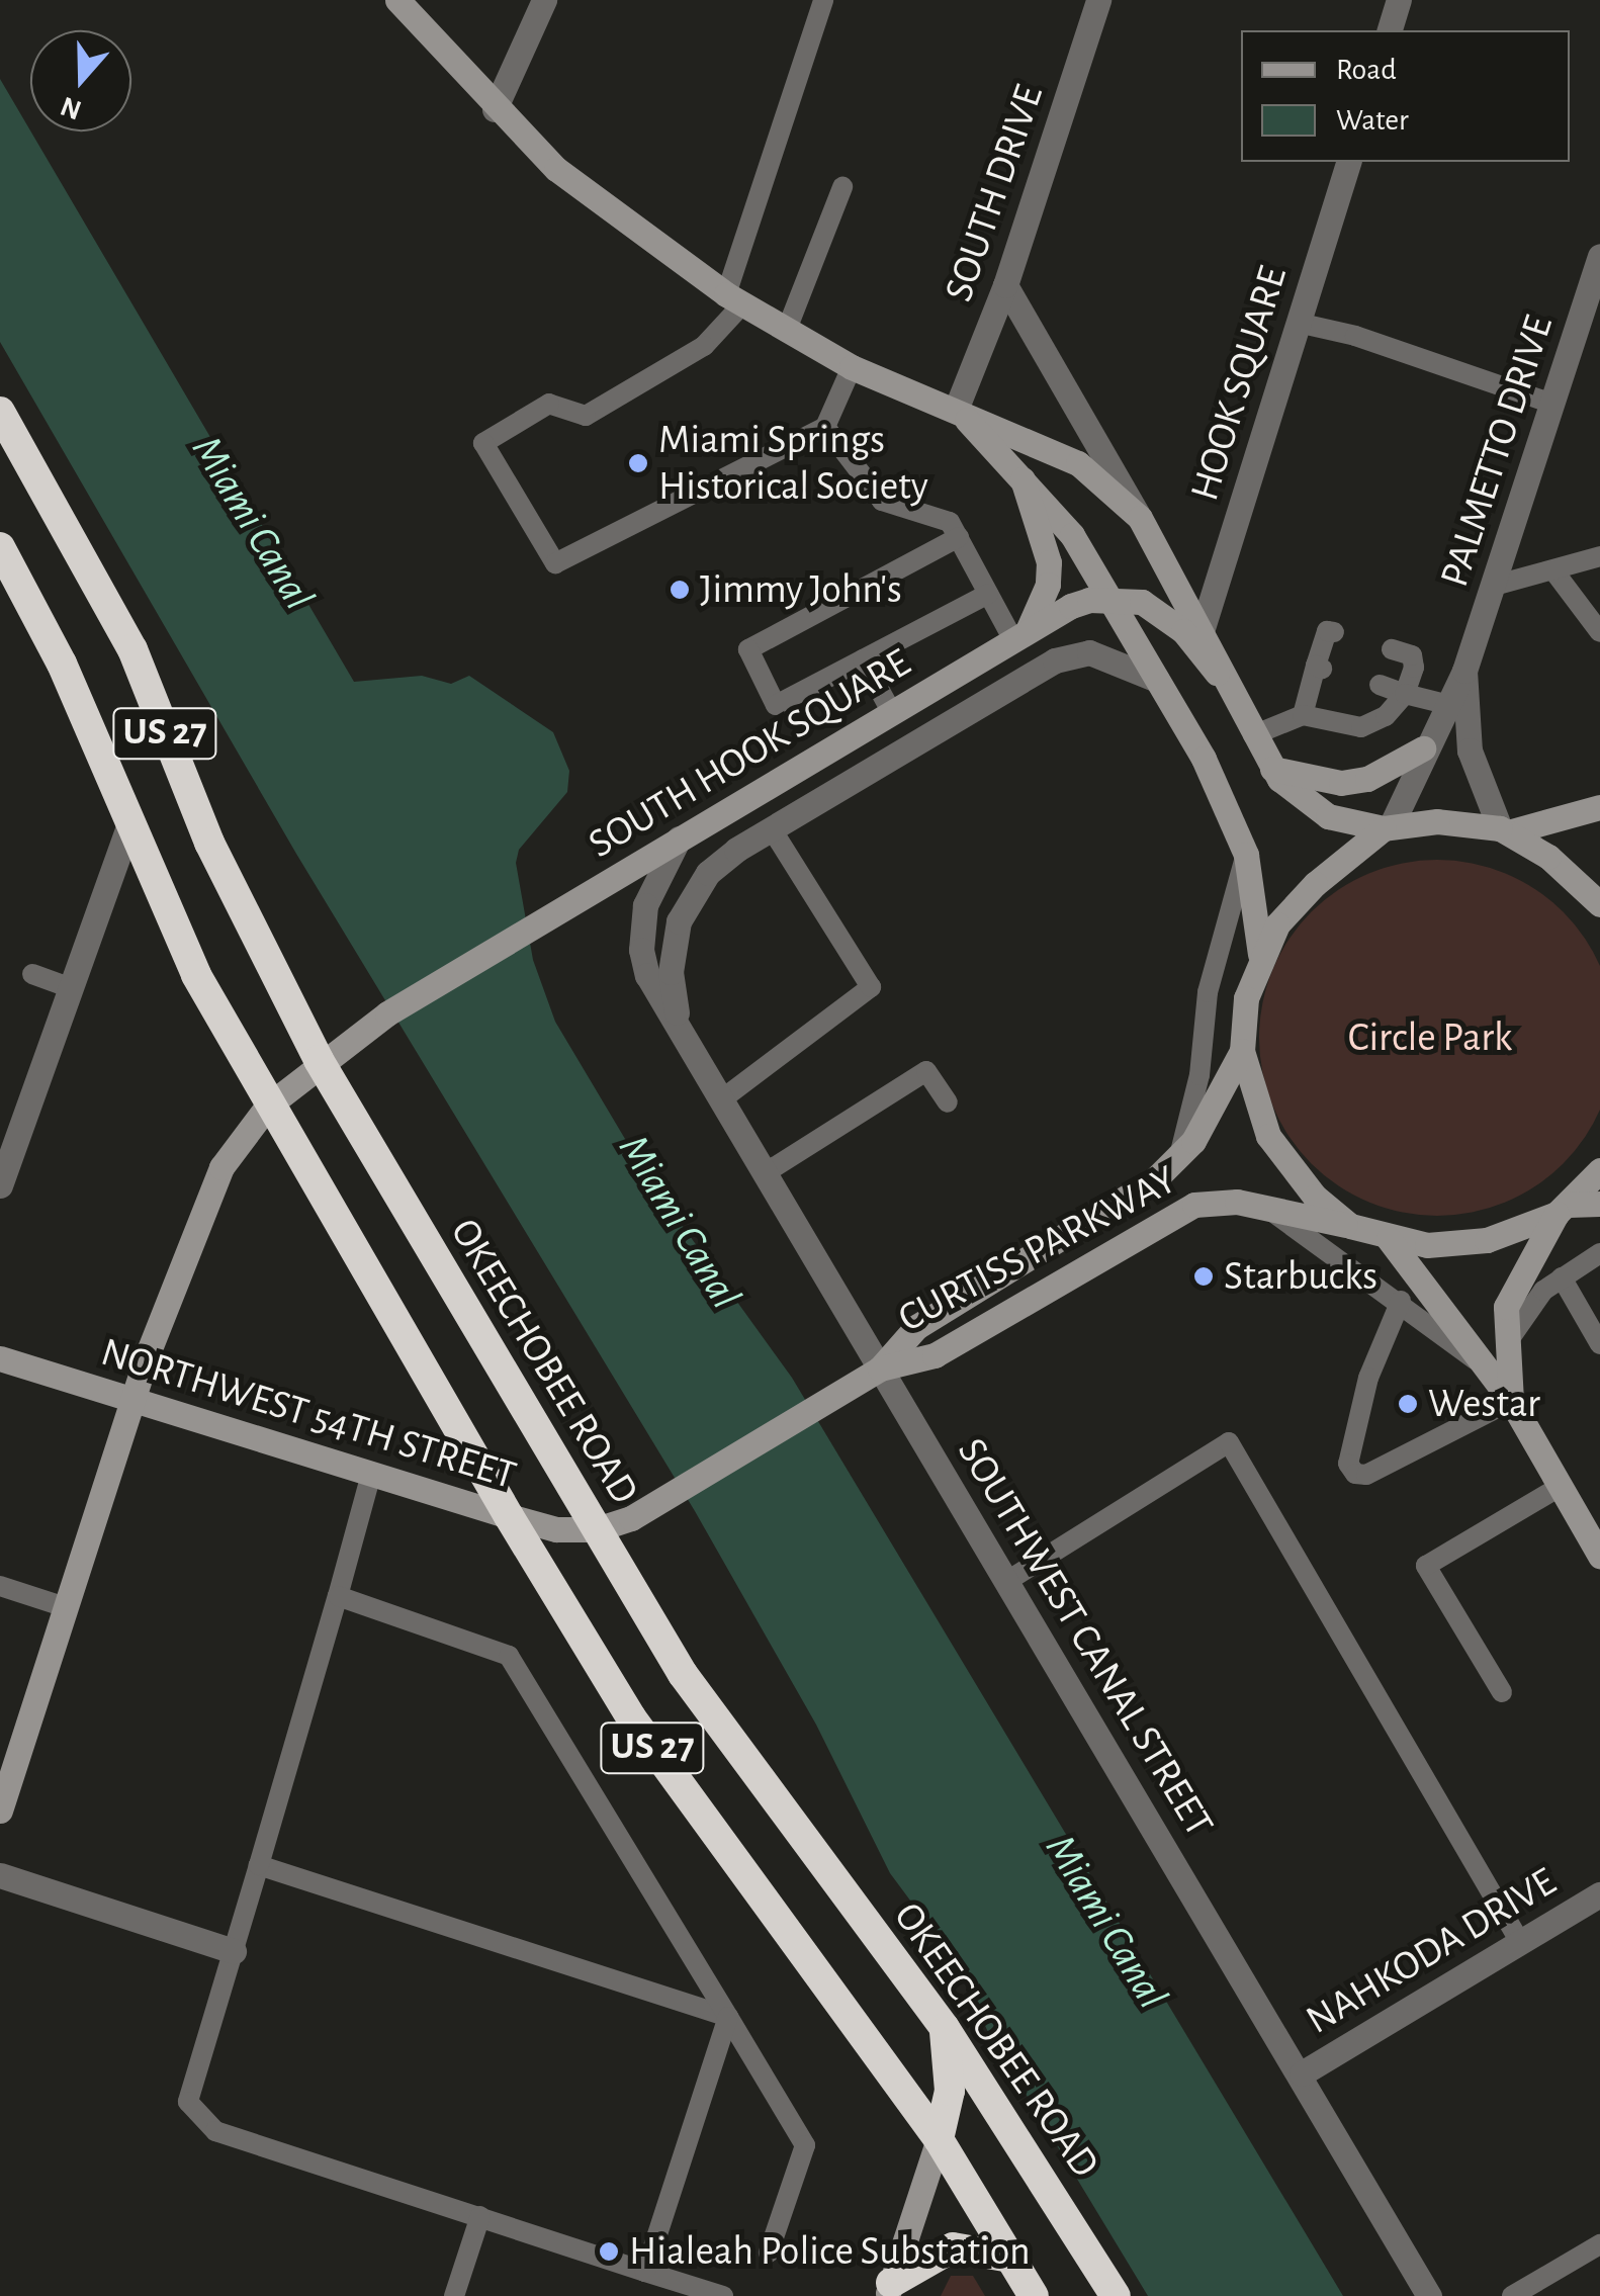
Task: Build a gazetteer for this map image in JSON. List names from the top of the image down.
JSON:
{
  "streets": {
    "highway": ["US 27", "OKEECHOBEE ROAD"],
    "main road": ["SOUTH HOOK SQUARE", "CURTISS PARKWAY", "NORTHWEST 54TH STREET"],
    "street": [
      "SOUTH DRIVE",
      "HOOK SQUARE",
      "PALMETTO DRIVE",
      "SOUTHWEST CANAL STREET",
      "NAHKODA DRIVE"
    ]
  },
  "crossings": [
    ["US 27", "SOUTH HOOK SQUARE"],
    ["US 27", "NORTHWEST 54TH STREET"],
    ["SOUTH HOOK SQUARE", "OKEECHOBEE ROAD"],
    ["SOUTH HOOK SQUARE", "NORTHWEST 54TH STREET"],
    ["SOUTH HOOK SQUARE", "SOUTHWEST CANAL STREET"],
    ["CURTISS PARKWAY", "OKEECHOBEE ROAD"],
    ["CURTISS PARKWAY", "NORTHWEST 54TH STREET"],
    ["CURTISS PARKWAY", "SOUTHWEST CANAL STREET"],
    ["OKEECHOBEE ROAD", "NORTHWEST 54TH STREET"],
    ["SOUTHWEST CANAL STREET", "NAHKODA DRIVE"]
  ],
  "water": ["Miami Canal"],
  "parks": ["Circle Park"],
  "places": [
    "Miami Springs Historical Society",
    "Jimmy John's",
    "Starbucks",
    "Westar",
    "Hialeah Police Substation"
  ],
  "legend": ["Road", "Water"],
  "north": "bottom"
}
